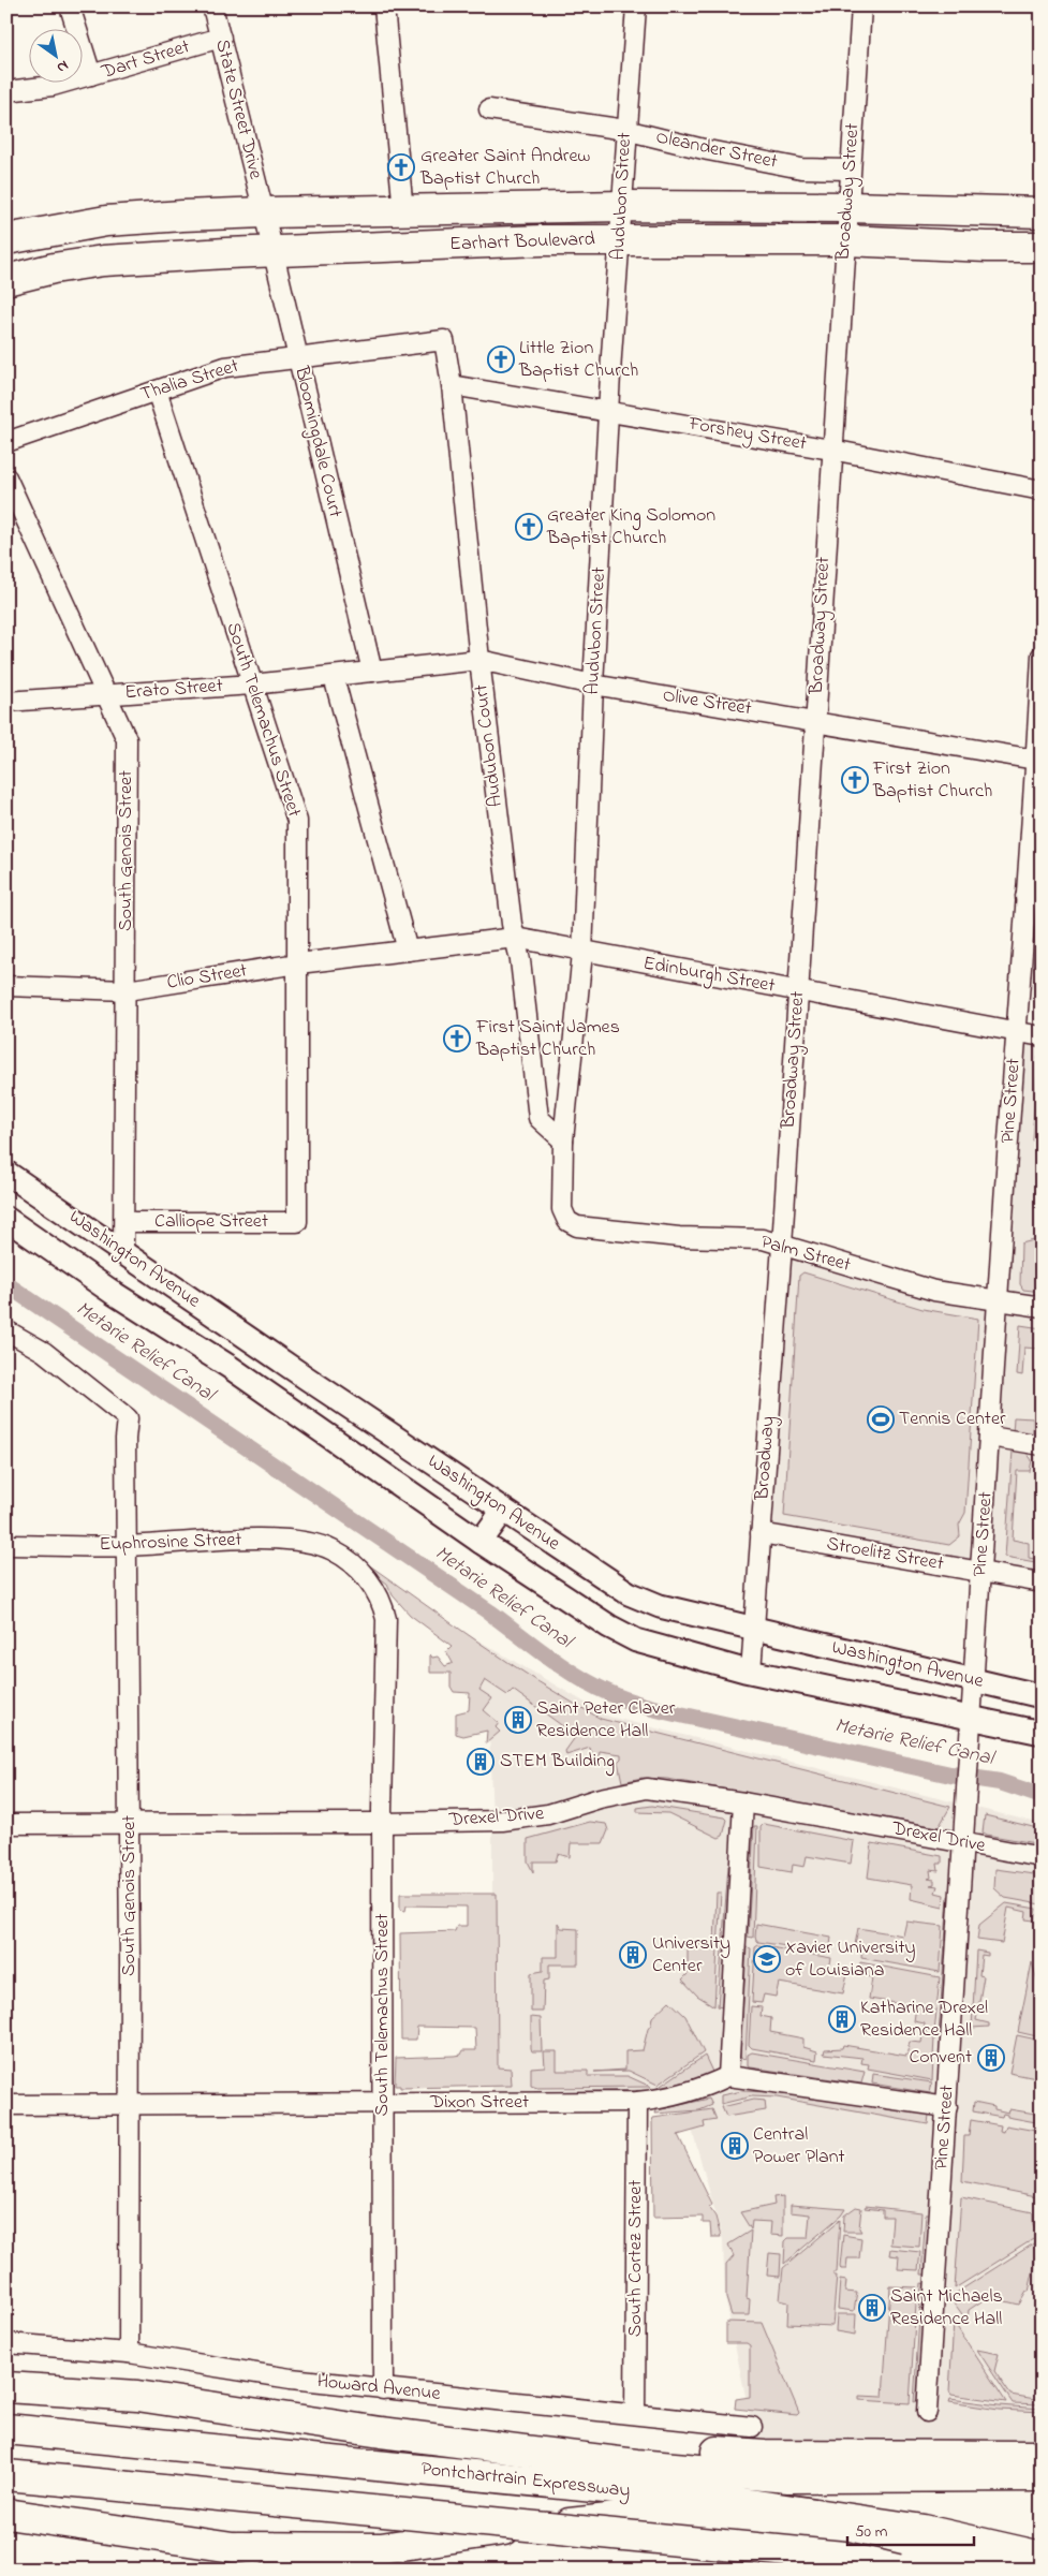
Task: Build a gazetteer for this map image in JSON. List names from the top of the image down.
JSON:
{
  "streets": {
    "main road": ["Earhart Boulevard", "Pontchartrain Expressway"],
    "street": [
      "Dart Street",
      "State Street Drive",
      "Oleander Street",
      "Broadway Street",
      "Audubon Street",
      "Thalia Street",
      "Forshey Street",
      "Bloomingdale Court",
      "Erato Street",
      "Olive Street",
      "South Telemachus Street",
      "Audubon Court",
      "South Genois Street",
      "Edinburgh Street",
      "Clio Street",
      "Pine Street",
      "Calliope Street",
      "Palm Street",
      "Washington Avenue",
      "Broadway",
      "Euphrosine Street",
      "Stroelitz Street",
      "Drexel Drive",
      "Dixon Street",
      "South Cortez Street",
      "Howard Avenue"
    ]
  },
  "crossings": [
    ["Dart Street", "State Street Drive"],
    ["State Street Drive", "Earhart Boulevard"],
    ["State Street Drive", "Bloomingdale Court"],
    ["Oleander Street", "Broadway Street"],
    ["Oleander Street", "Audubon Street"],
    ["Broadway Street", "Earhart Boulevard"],
    ["Broadway Street", "Forshey Street"],
    ["Broadway Street", "Olive Street"],
    ["Broadway Street", "Edinburgh Street"],
    ["Broadway Street", "Palm Street"],
    ["Broadway Street", "Broadway"],
    ["Audubon Street", "Earhart Boulevard"],
    ["Audubon Street", "Forshey Street"],
    ["Audubon Street", "Olive Street"],
    ["Audubon Street", "Audubon Court"],
    ["Audubon Street", "Edinburgh Street"],
    ["Audubon Street", "Palm Street"],
    ["Earhart Boulevard", "Bloomingdale Court"],
    ["Thalia Street", "Bloomingdale Court"],
    ["Thalia Street", "South Telemachus Street"],
    ["Thalia Street", "Audubon Court"],
    ["Forshey Street", "Audubon Court"],
    ["Bloomingdale Court", "Erato Street"],
    ["Bloomingdale Court", "Olive Street"],
    ["Erato Street", "Olive Street"],
    ["Erato Street", "South Telemachus Street"],
    ["Erato Street", "South Genois Street"],
    ["Olive Street", "Audubon Court"],
    ["Olive Street", "Pine Street"],
    ["South Telemachus Street", "Clio Street"],
    ["South Telemachus Street", "Calliope Street"],
    ["South Telemachus Street", "Euphrosine Street"],
    ["South Telemachus Street", "Drexel Drive"],
    ["South Telemachus Street", "Dixon Street"],
    ["South Telemachus Street", "Howard Avenue"],
    ["Audubon Court", "Edinburgh Street"],
    ["South Genois Street", "Clio Street"],
    ["South Genois Street", "Calliope Street"],
    ["South Genois Street", "Washington Avenue"],
    ["South Genois Street", "Euphrosine Street"],
    ["South Genois Street", "Drexel Drive"],
    ["South Genois Street", "Dixon Street"],
    ["South Genois Street", "Howard Avenue"],
    ["Edinburgh Street", "Clio Street"],
    ["Edinburgh Street", "Pine Street"],
    ["Pine Street", "Palm Street"],
    ["Pine Street", "Washington Avenue"],
    ["Pine Street", "Stroelitz Street"],
    ["Pine Street", "Drexel Drive"],
    ["Palm Street", "Broadway"],
    ["Washington Avenue", "Broadway"],
    ["Broadway", "Stroelitz Street"],
    ["Dixon Street", "South Cortez Street"],
    ["South Cortez Street", "Howard Avenue"]
  ],
  "water": ["Metarie Relief Canal"],
  "places": {
    "church": [
      "Greater Saint Andrew Baptist Church",
      "Little Zion Baptist Church",
      "Greater King Solomon Baptist Church",
      "First Zion Baptist Church",
      "First Saint James Baptist Church"
    ],
    "sports": ["Tennis Center"],
    "building": [
      "Saint Peter Claver Residence Hall",
      "STEM Building",
      "University Center",
      "Katharine Drexel Residence Hall",
      "Convent",
      "Central Power Plant",
      "Saint Michaels Residence Hall"
    ],
    "school or university": ["Xavier University of Louisiana"]
  },
  "scale_bar": "50 m",
  "north": "bottom right"
}
